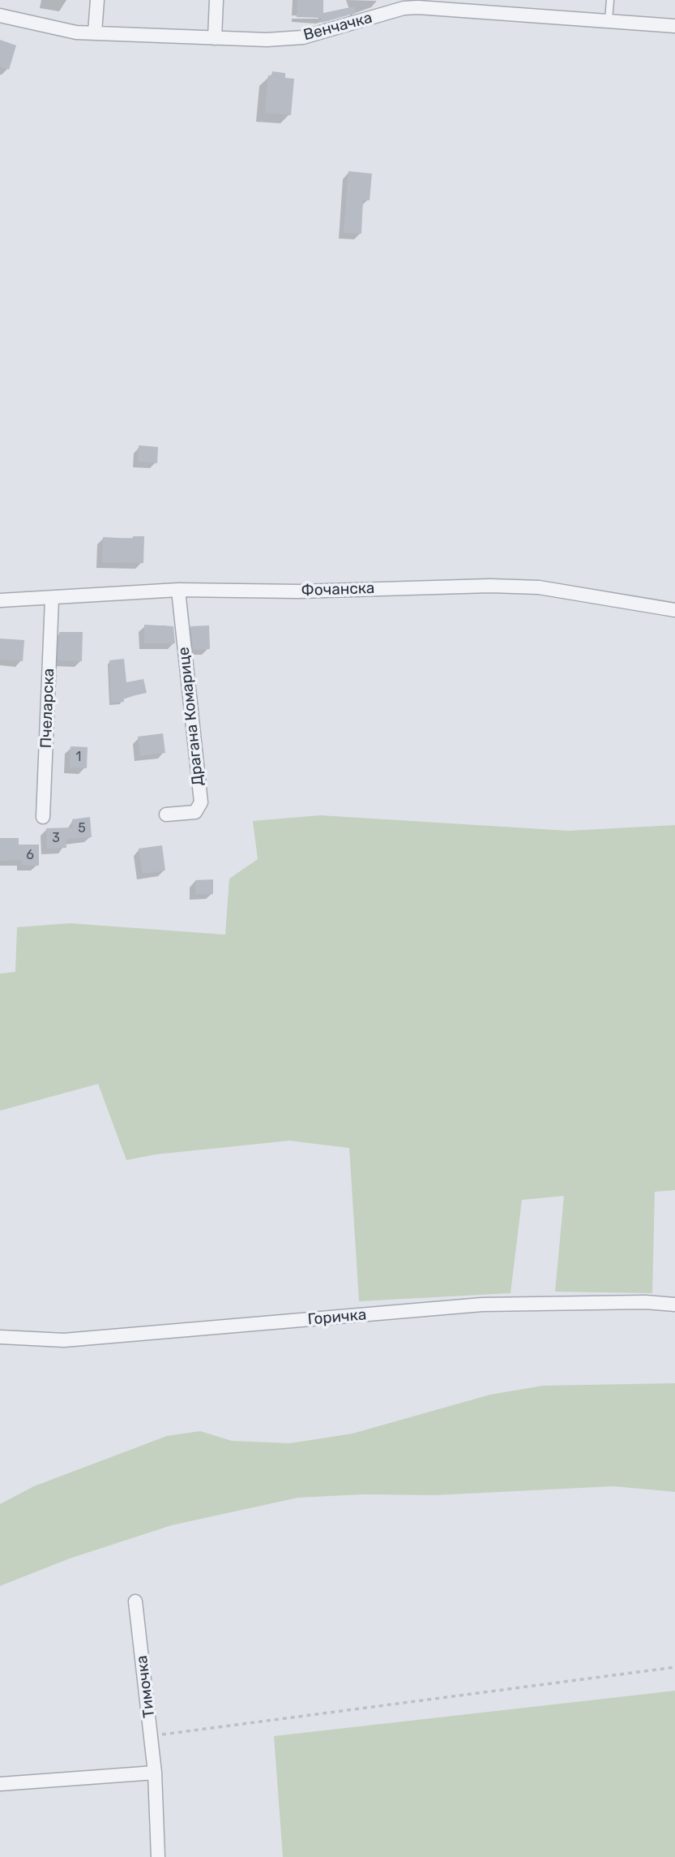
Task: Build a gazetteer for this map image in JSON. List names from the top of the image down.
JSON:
{
  "streets": {
    "street": [
      "Венчачка",
      "Фочанска",
      "Пчеларска",
      "Драгана Комарице",
      "Горичка",
      "Тимочка"
    ]
  },
  "crossings": [
    ["Фочанска", "Пчеларска"],
    ["Фочанска", "Драгана Комарице"]
  ],
  "house_numbers": [
    "1",
    "5",
    "3",
    "6"
  ]
}
